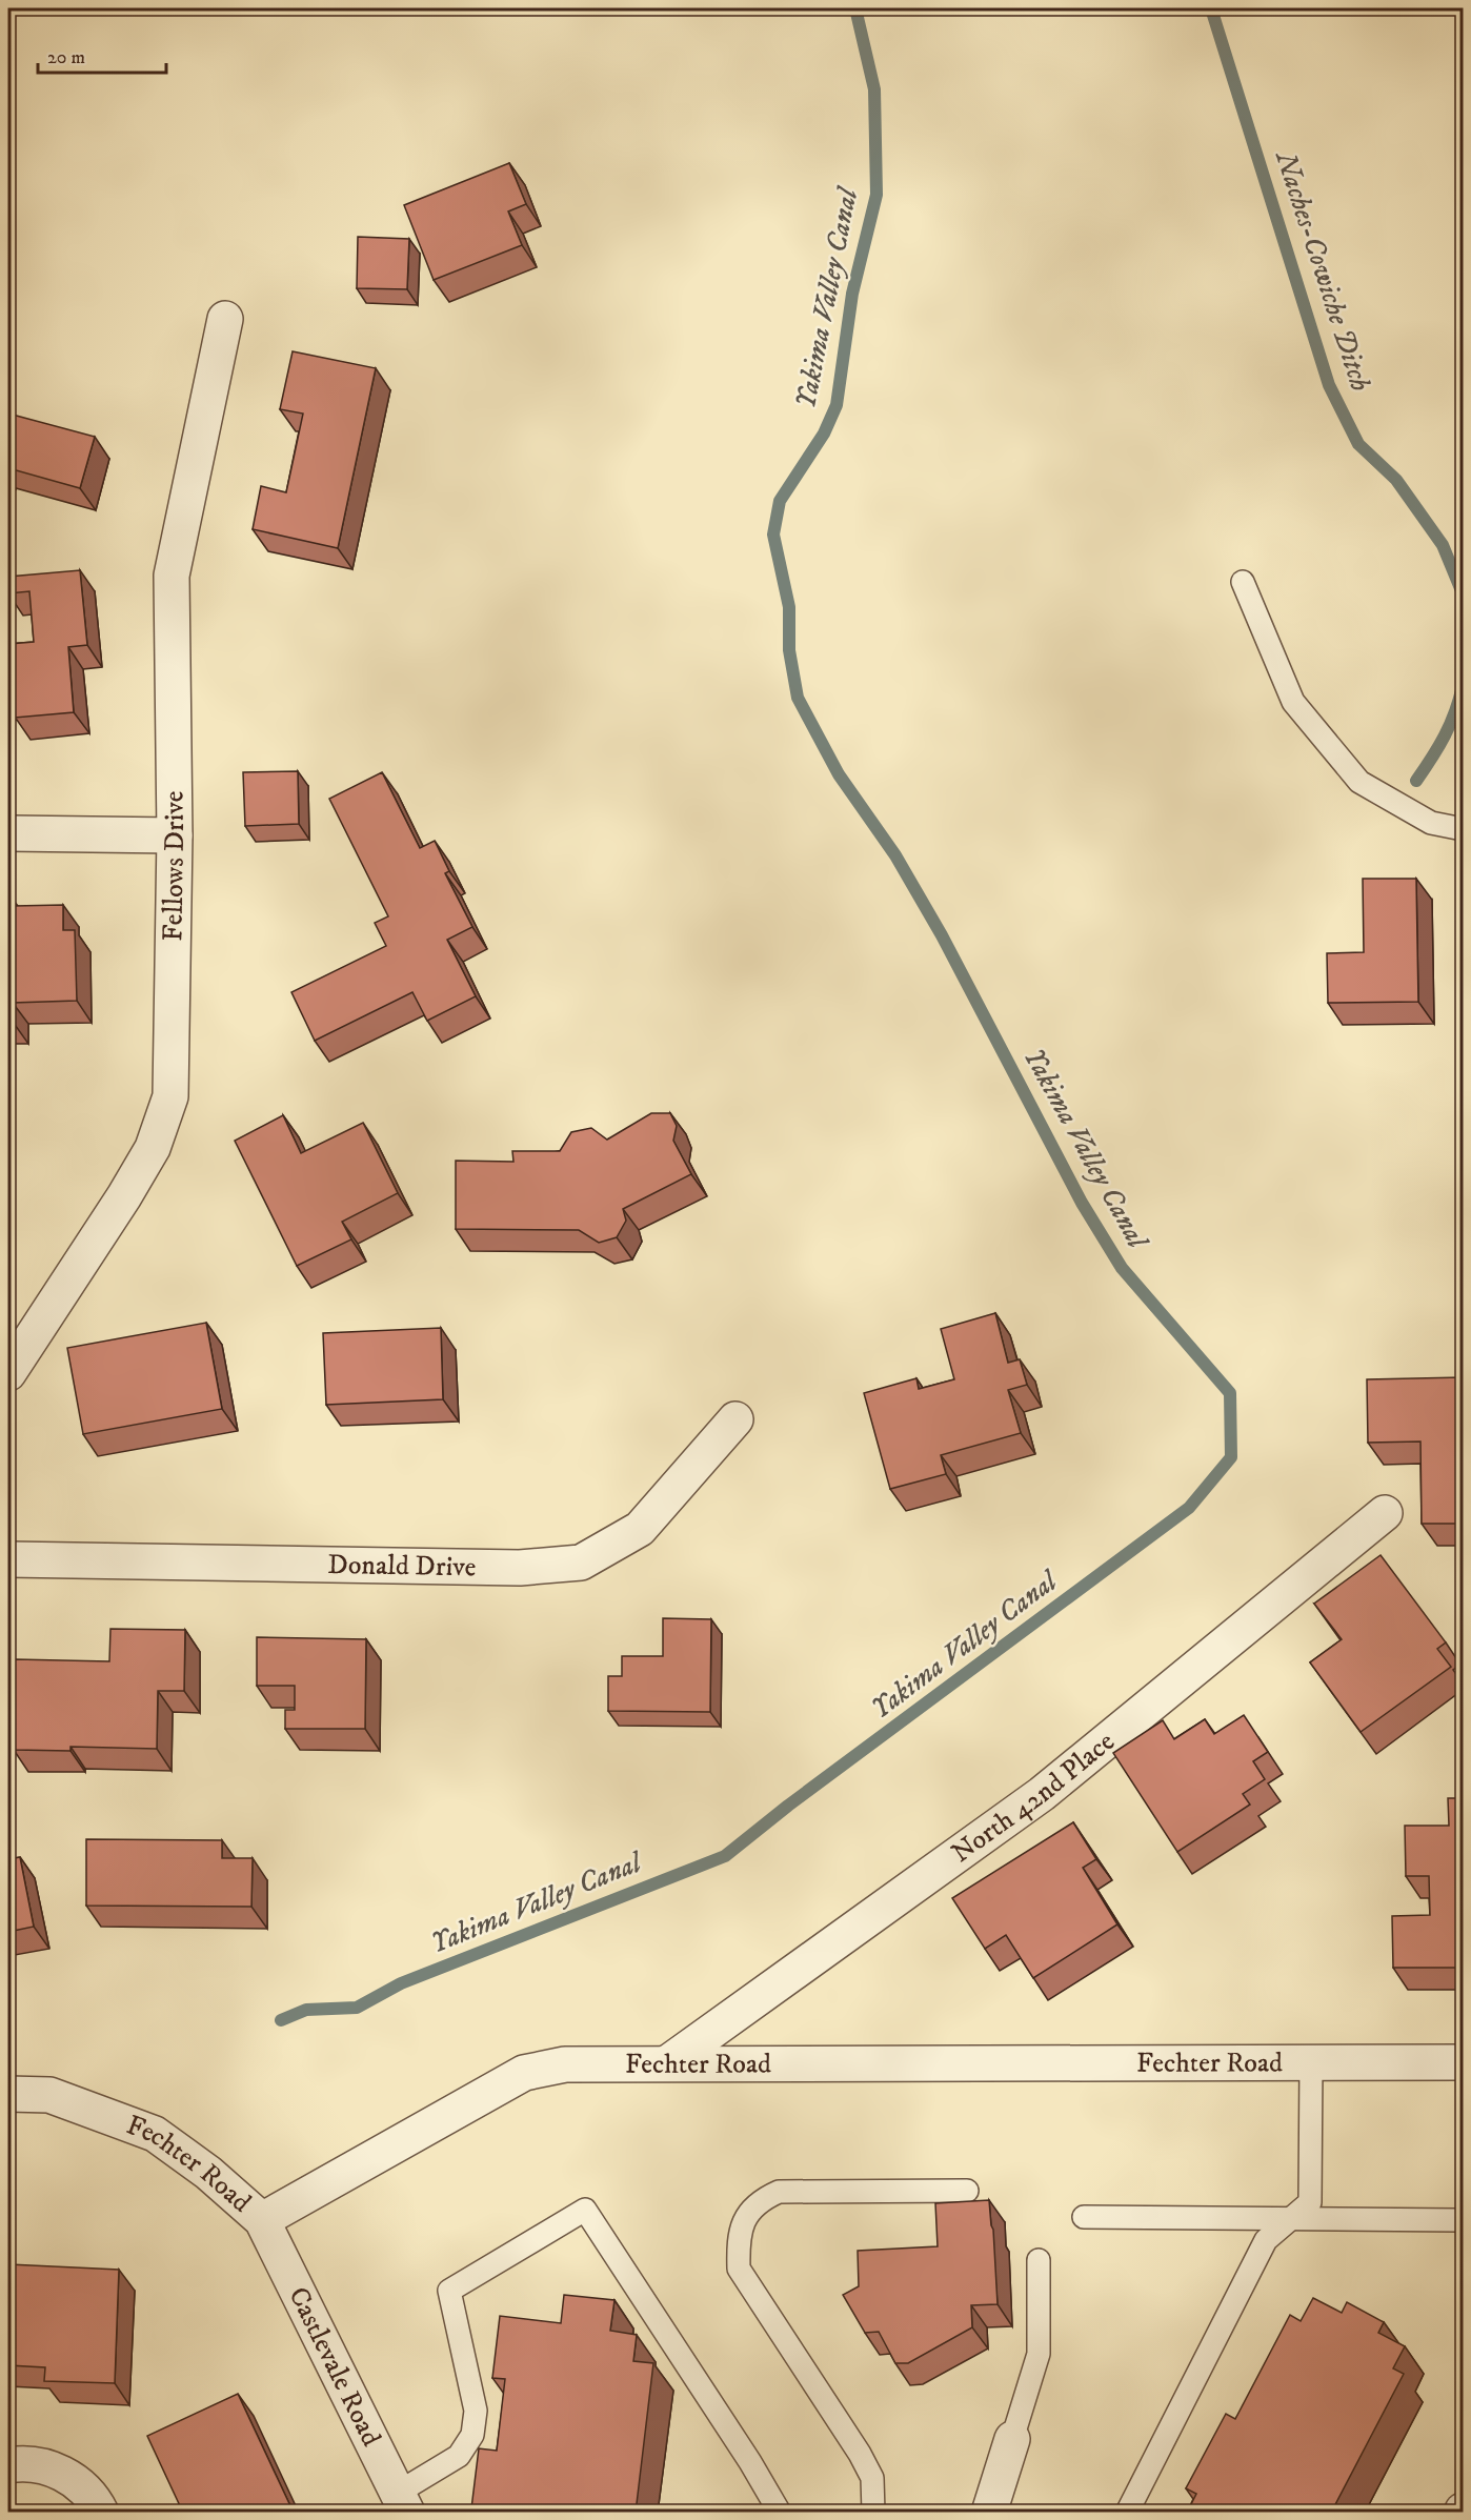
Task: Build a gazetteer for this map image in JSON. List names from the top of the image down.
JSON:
{
  "streets": {
    "street": [
      "Fellows Drive",
      "Donald Drive",
      "North 42nd Place",
      "Fechter Road",
      "Castlevale Road"
    ]
  },
  "crossings": [
    ["North 42nd Place", "Fechter Road"],
    ["Fechter Road", "Castlevale Road"]
  ],
  "water": ["Naches-Cowiche Ditch", "Yakima Valley Canal"],
  "scale_bar": "20 m"
}
